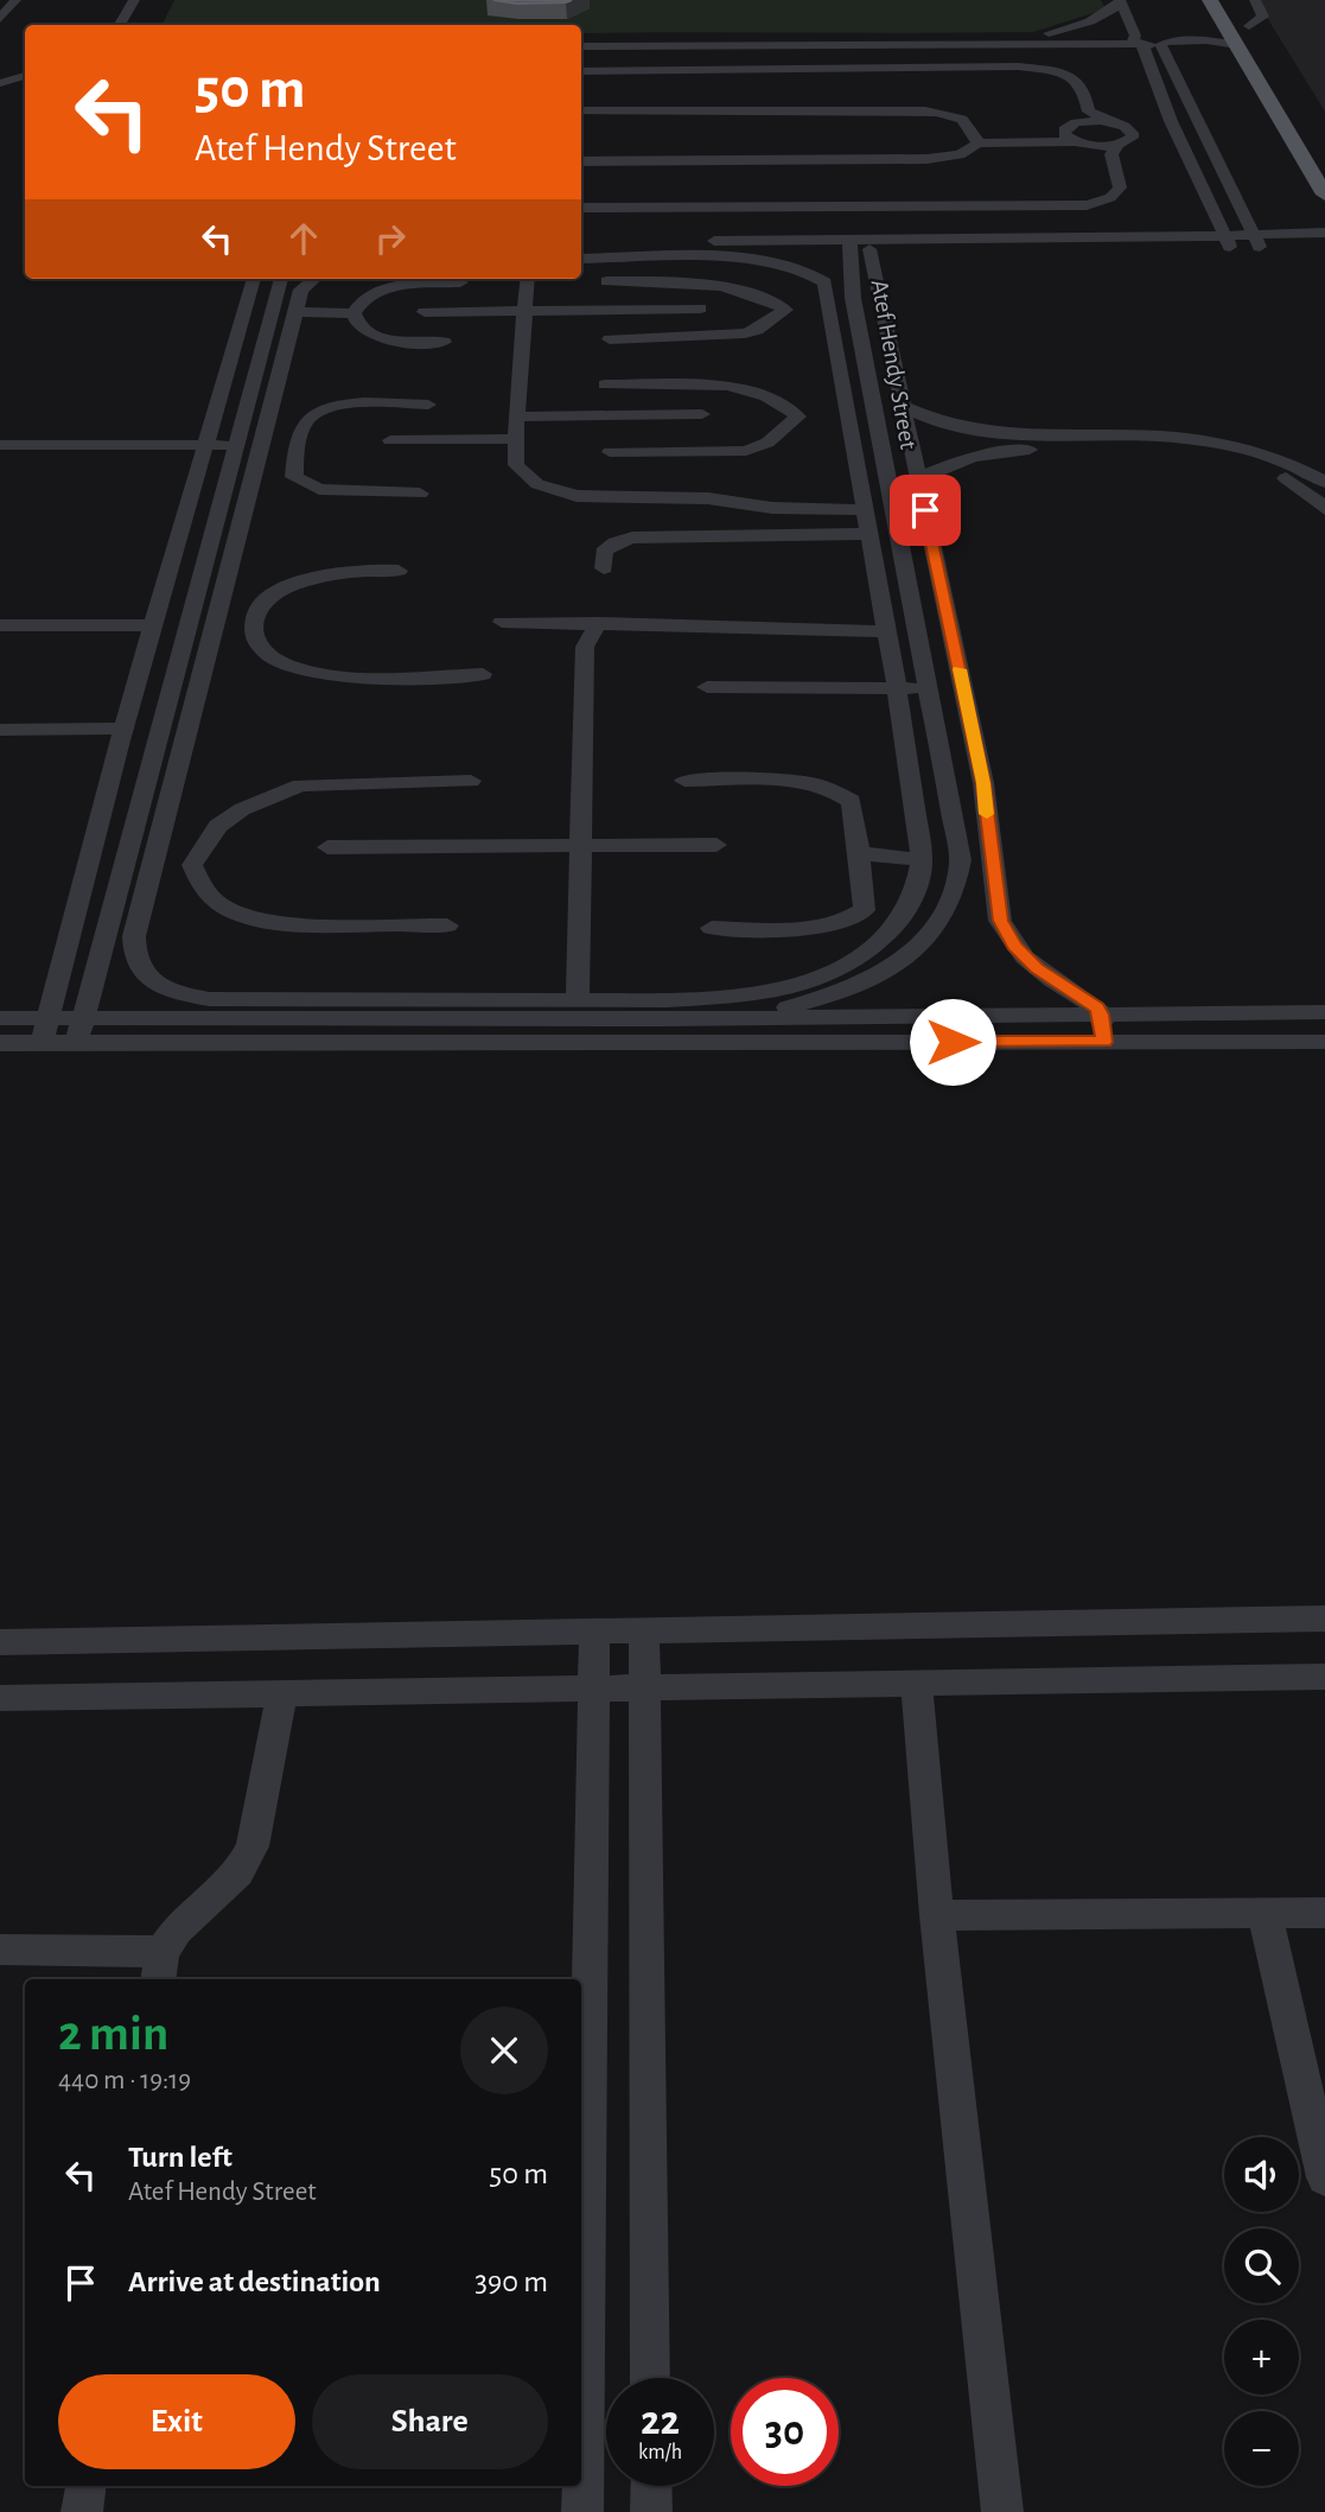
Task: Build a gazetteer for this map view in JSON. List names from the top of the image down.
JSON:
{
  "streets": {
    "street": ["Atef Hendy Street"]
  },
  "page": {
    "turn": ["50 m", "Atef Hendy Street"],
    "heading": ["2 min", "440 m · 19:19"],
    "list": [
      {
        "name": "Turn left",
        "note": "Atef Hendy Street",
        "value": "50 m"
      },
      {
        "name": "Arrive at destination",
        "value": "390 m"
      }
    ],
    "map_buttons": ["+", "−"],
    "buttons": ["Exit", "Share"],
    "speed": "22 km/h",
    "limit": "30"
  }
}
